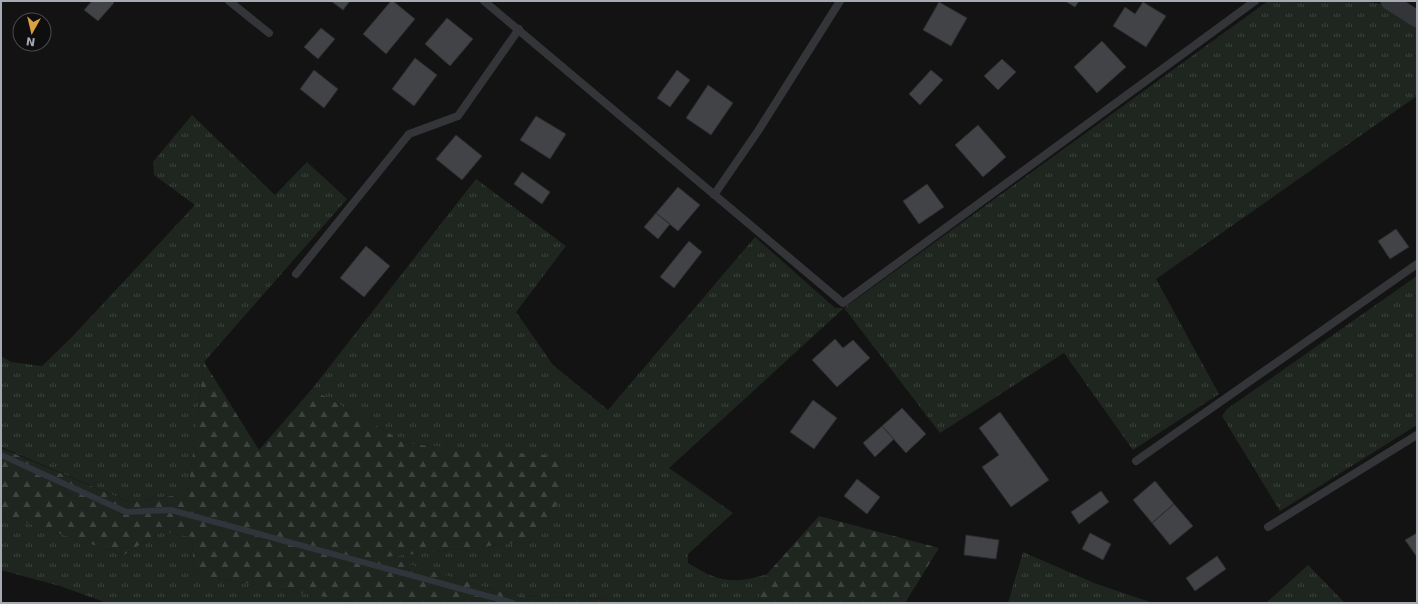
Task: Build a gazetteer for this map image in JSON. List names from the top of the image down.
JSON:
{
  "north": "bottom"
}
